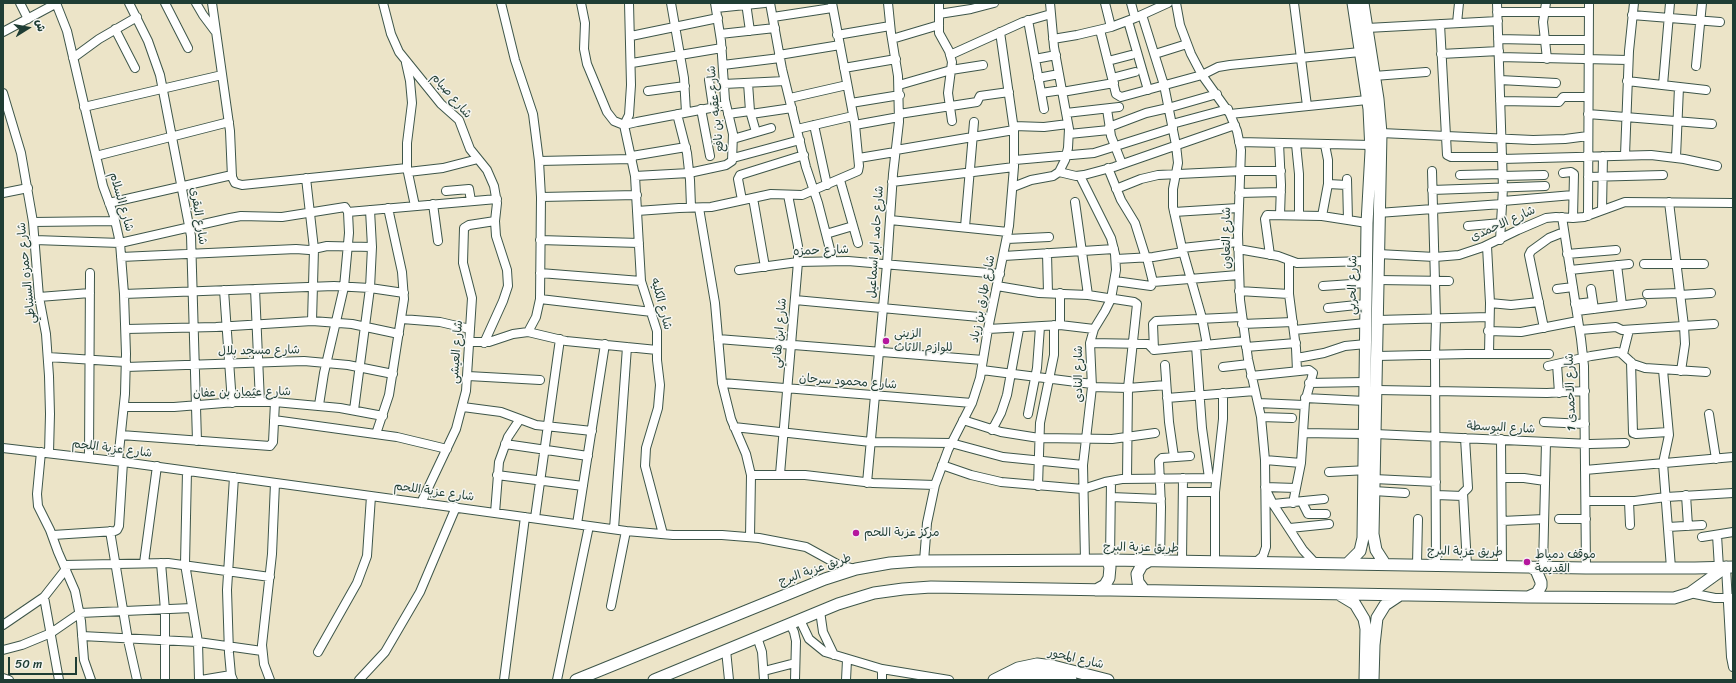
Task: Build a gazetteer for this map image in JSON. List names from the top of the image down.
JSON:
{
  "streets": {
    "street": [
      "شارع صيام",
      "شارع عقبه بن نافع",
      "شارع السلام",
      "شارع البقرى",
      "شارع الاحمدى",
      "شارع التعاون",
      "شارع حامد ابو اسماعيل",
      "شارع حمزه",
      "شارع حمزه السنباطي",
      "شارع الحربي",
      "شارع طارق بن زياد",
      "شارع الكليه",
      "شارع ابن هاني",
      "شارع مسجد بلال",
      "شارع العيشى",
      "شارع النادى",
      "شارع محمود سرحان",
      "شارع الاحمدى 1",
      "شارع عثمان بن عفان",
      "شارع البوسطة",
      "شارع عزبة اللحم",
      "طريق عزبة البرج",
      "شارع المحور"
    ]
  },
  "crossings": [
    ["شارع صيام", "شارع العيشى"],
    ["شارع عقبه بن نافع", "شارع الكليه"],
    ["شارع السلام", "شارع مسجد بلال"],
    ["شارع السلام", "شارع عثمان بن عفان"],
    ["شارع السلام", "شارع عزبة اللحم"],
    ["شارع البقرى", "شارع مسجد بلال"],
    ["شارع البقرى", "شارع عثمان بن عفان"],
    ["شارع الاحمدى", "شارع الحربي"],
    ["شارع الاحمدى", "شارع الاحمدى 1"],
    ["شارع التعاون", "طريق عزبة البرج"],
    ["شارع حامد ابو اسماعيل", "شارع حمزه"],
    ["شارع حامد ابو اسماعيل", "شارع محمود سرحان"],
    ["شارع حمزه", "شارع طارق بن زياد"],
    ["شارع حمزه", "شارع ابن هاني"],
    ["شارع حمزه السنباطي", "شارع مسجد بلال"],
    ["شارع حمزه السنباطي", "شارع عزبة اللحم"],
    ["شارع الحربي", "شارع البوسطة"],
    ["شارع الحربي", "طريق عزبة البرج"],
    ["شارع طارق بن زياد", "شارع محمود سرحان"],
    ["شارع طارق بن زياد", "طريق عزبة البرج"],
    ["شارع الكليه", "شارع عزبة اللحم"],
    ["شارع ابن هاني", "شارع محمود سرحان"],
    ["شارع العيشى", "شارع عزبة اللحم"],
    ["شارع النادى", "طريق عزبة البرج"],
    ["شارع الاحمدى 1", "شارع البوسطة"],
    ["شارع الاحمدى 1", "طريق عزبة البرج"],
    ["شارع عزبة اللحم", "طريق عزبة البرج"]
  ],
  "places": ["الزينى للوازم الاثاث", "مركز عزبة اللحم", "موقف دمياط القديمة"],
  "scale_bar": "50 m",
  "north": "right"
}
